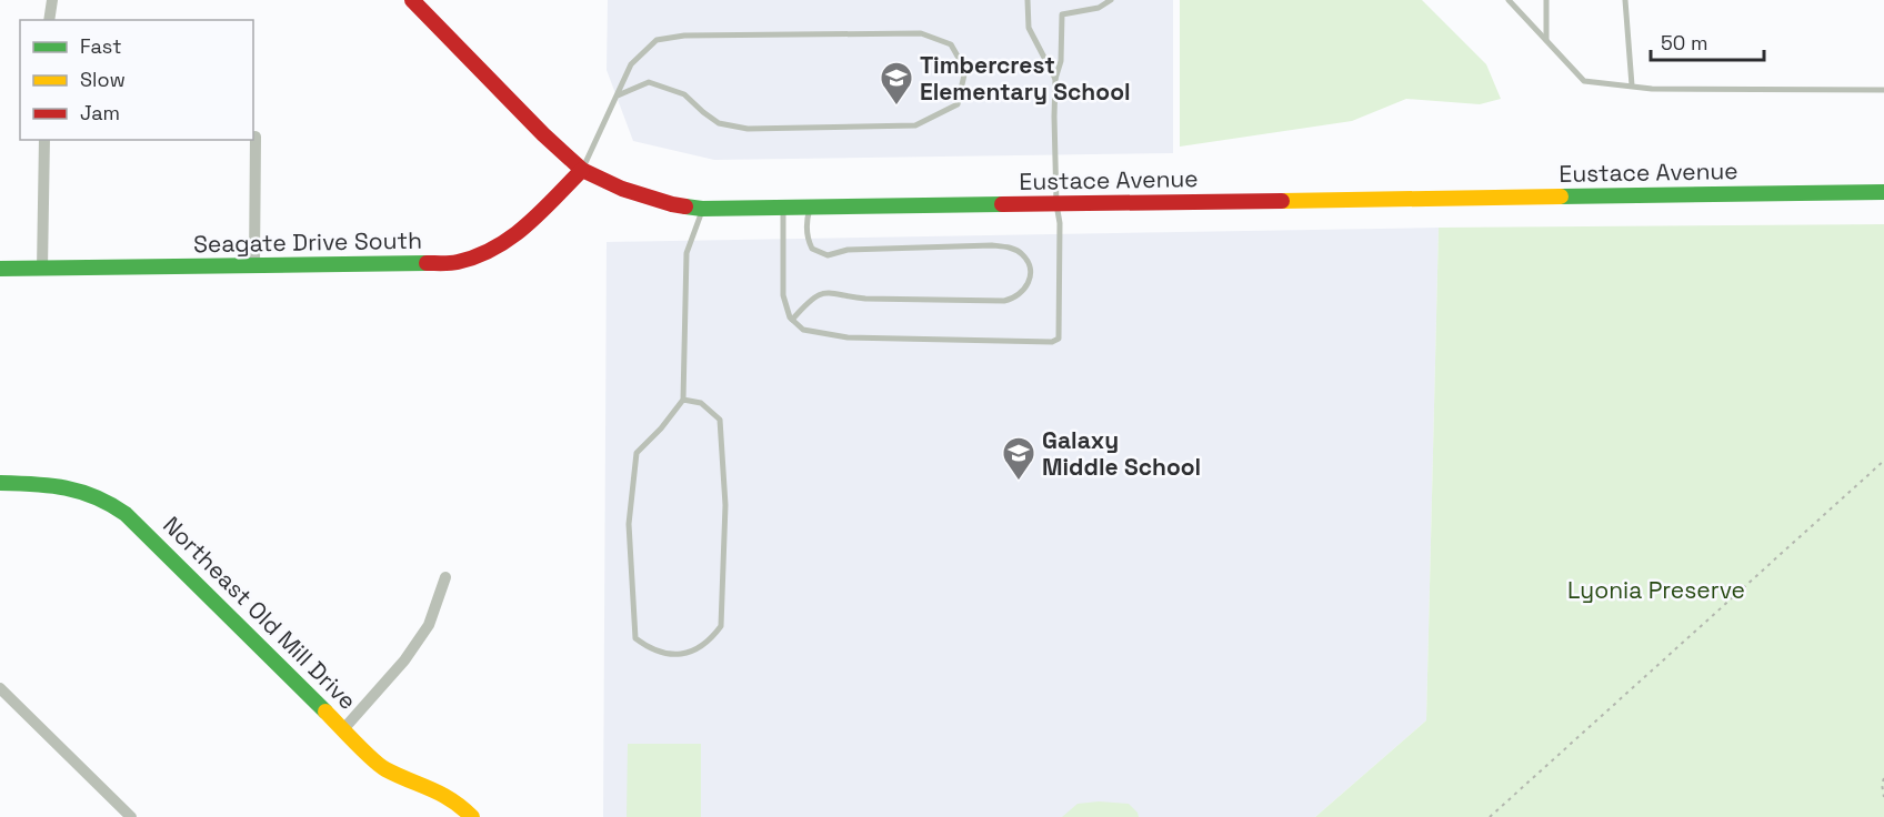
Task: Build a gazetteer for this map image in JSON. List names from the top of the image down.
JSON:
{
  "streets": {
    "street": ["Eustace Avenue", "Seagate Drive South", "Northeast Old Mill Drive"]
  },
  "crossings": [
    ["Eustace Avenue", "Seagate Drive South"]
  ],
  "parks": ["Lyonia Preserve"],
  "places": {
    "school or university": ["Timbercrest Elementary School", "Galaxy Middle School"]
  },
  "legend": ["Fast", "Slow", "Jam"],
  "scale_bar": "50 m"
}
